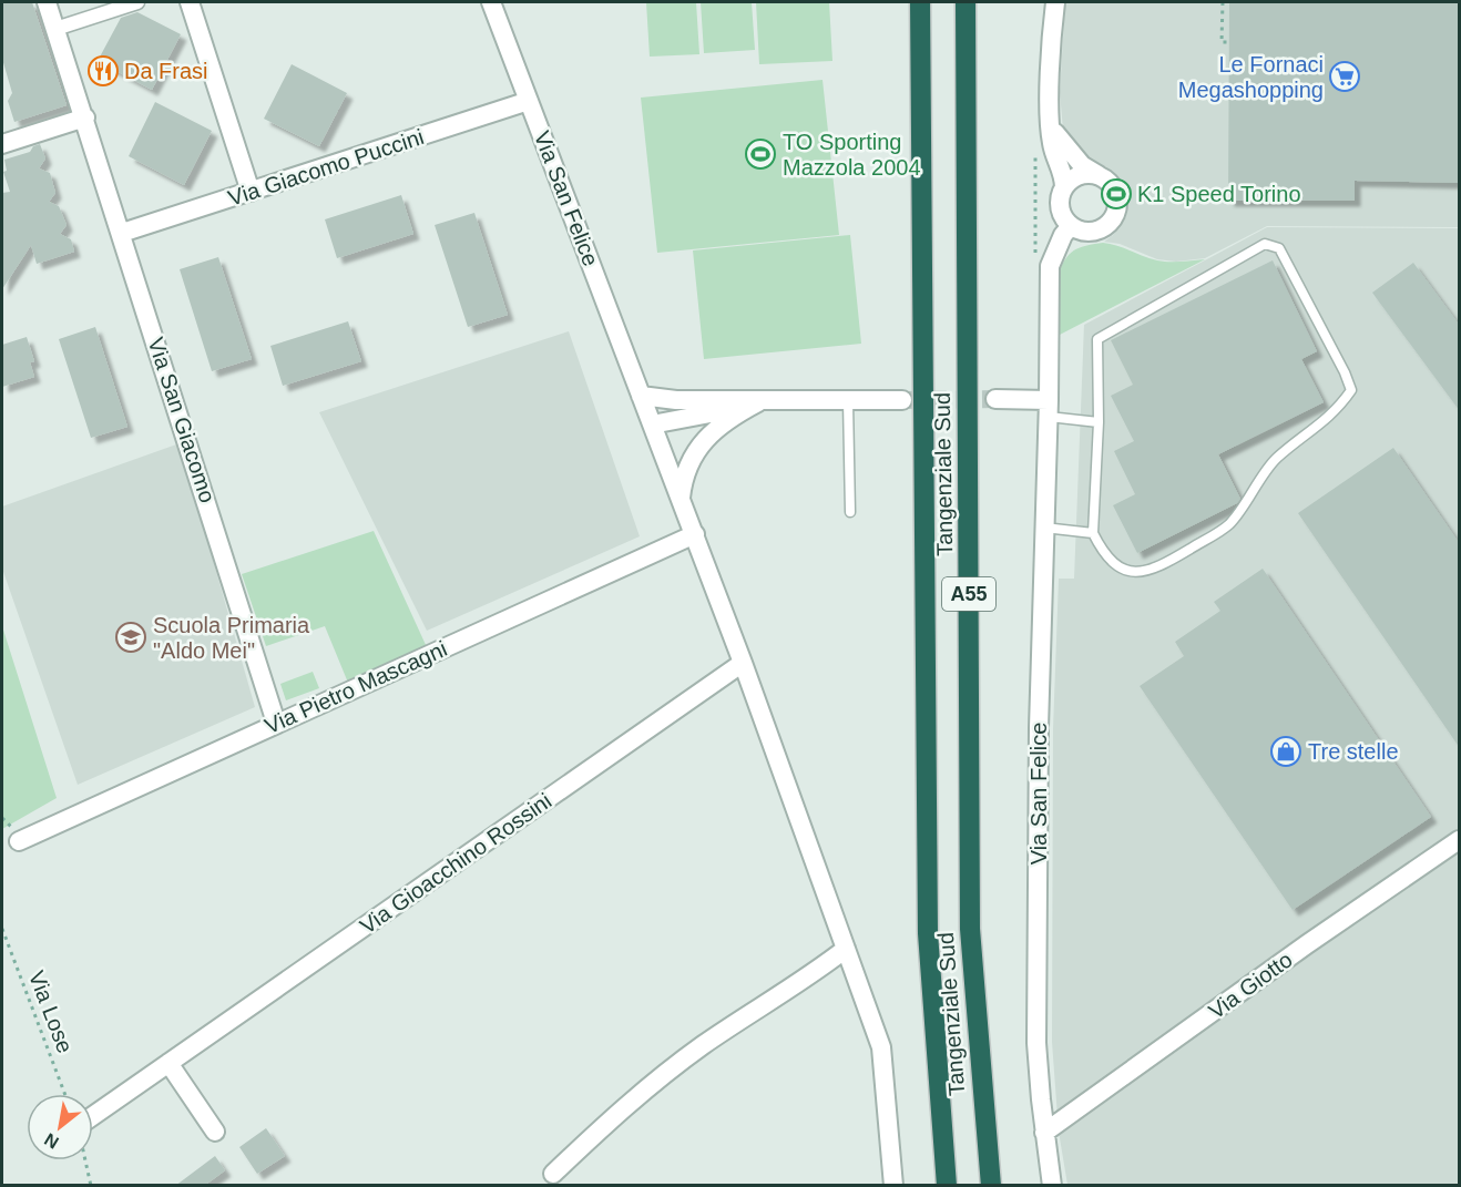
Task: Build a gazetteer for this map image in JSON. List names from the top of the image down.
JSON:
{
  "streets": {
    "highway": ["Tangenziale Sud", "A55"],
    "street": [
      "Via Giacomo Puccini",
      "Via San Felice",
      "Via San Giacomo",
      "Via Pietro Mascagni",
      "Via Gioacchino Rossini",
      "Via Giotto"
    ],
    "path": ["Via Lose"]
  },
  "crossings": [
    ["Via Giacomo Puccini", "Via San Felice"],
    ["Via Giacomo Puccini", "Via San Giacomo"],
    ["Via San Felice", "Via Pietro Mascagni"],
    ["Via San Felice", "Via Gioacchino Rossini"],
    ["Via San Felice", "Via Giotto"],
    ["Via San Giacomo", "Via Pietro Mascagni"]
  ],
  "places": {
    "restaurant": ["Da Frasi"],
    "supermarket": ["Le Fornaci Megashopping"],
    "sports": ["TO Sporting Mazzola 2004", "K1 Speed Torino"],
    "school or university": ["Scuola Primaria \"Aldo Mei\""],
    "shop": ["Tre stelle"]
  },
  "north": "bottom left"
}
